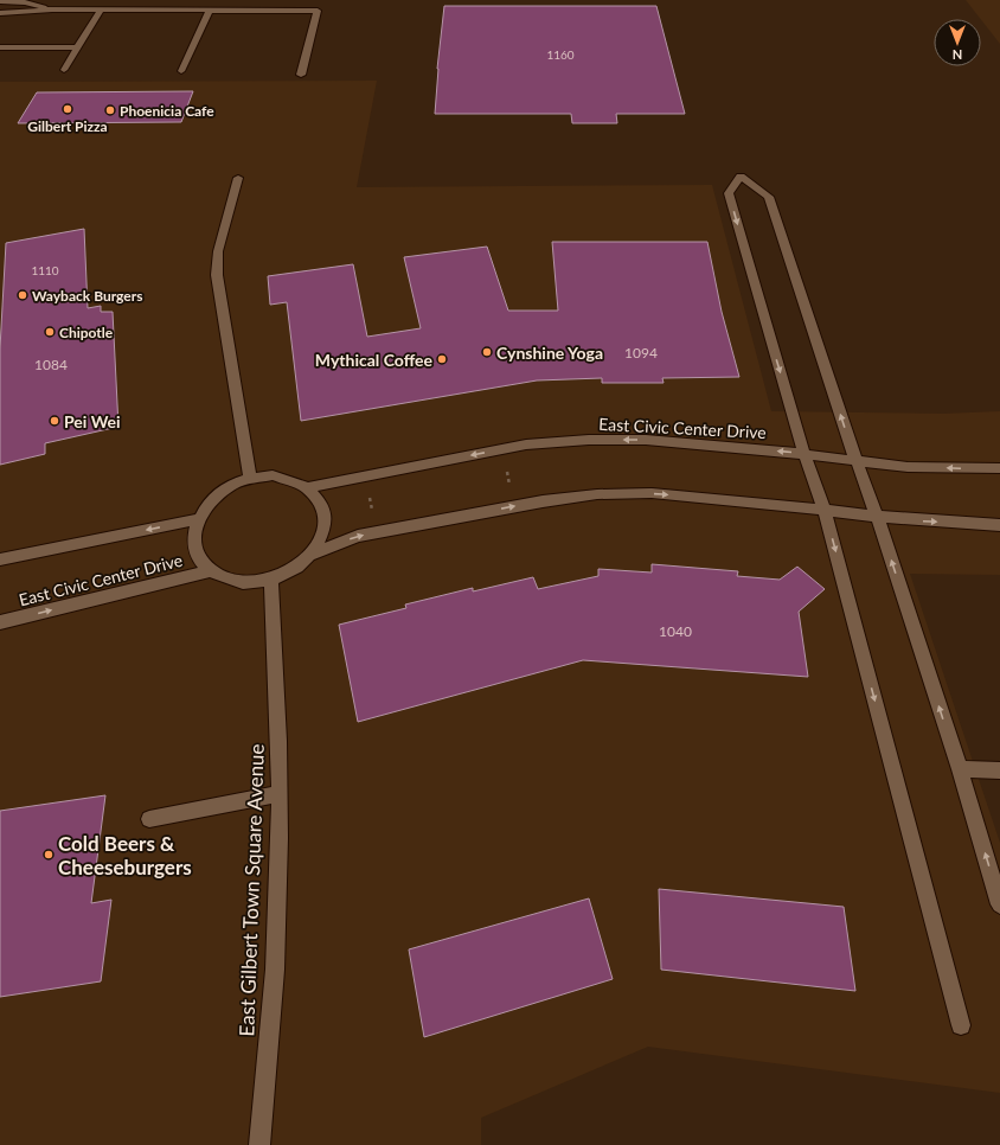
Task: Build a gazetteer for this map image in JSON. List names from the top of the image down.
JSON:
{
  "streets": {
    "street": ["East Civic Center Drive", "East Gilbert Town Square Avenue"]
  },
  "crossings": [
    ["East Civic Center Drive", "East Gilbert Town Square Avenue"]
  ],
  "places": [
    "Gilbert Pizza",
    "Phoenicia Cafe",
    "Wayback Burgers",
    "Chipotle",
    "Cynshine Yoga",
    "Mythical Coffee",
    "Pei Wei",
    "Cold Beers & Cheeseburgers"
  ],
  "house_numbers": [
    "1160",
    "1110",
    "1094",
    "1084",
    "1040"
  ],
  "north": "bottom"
}
